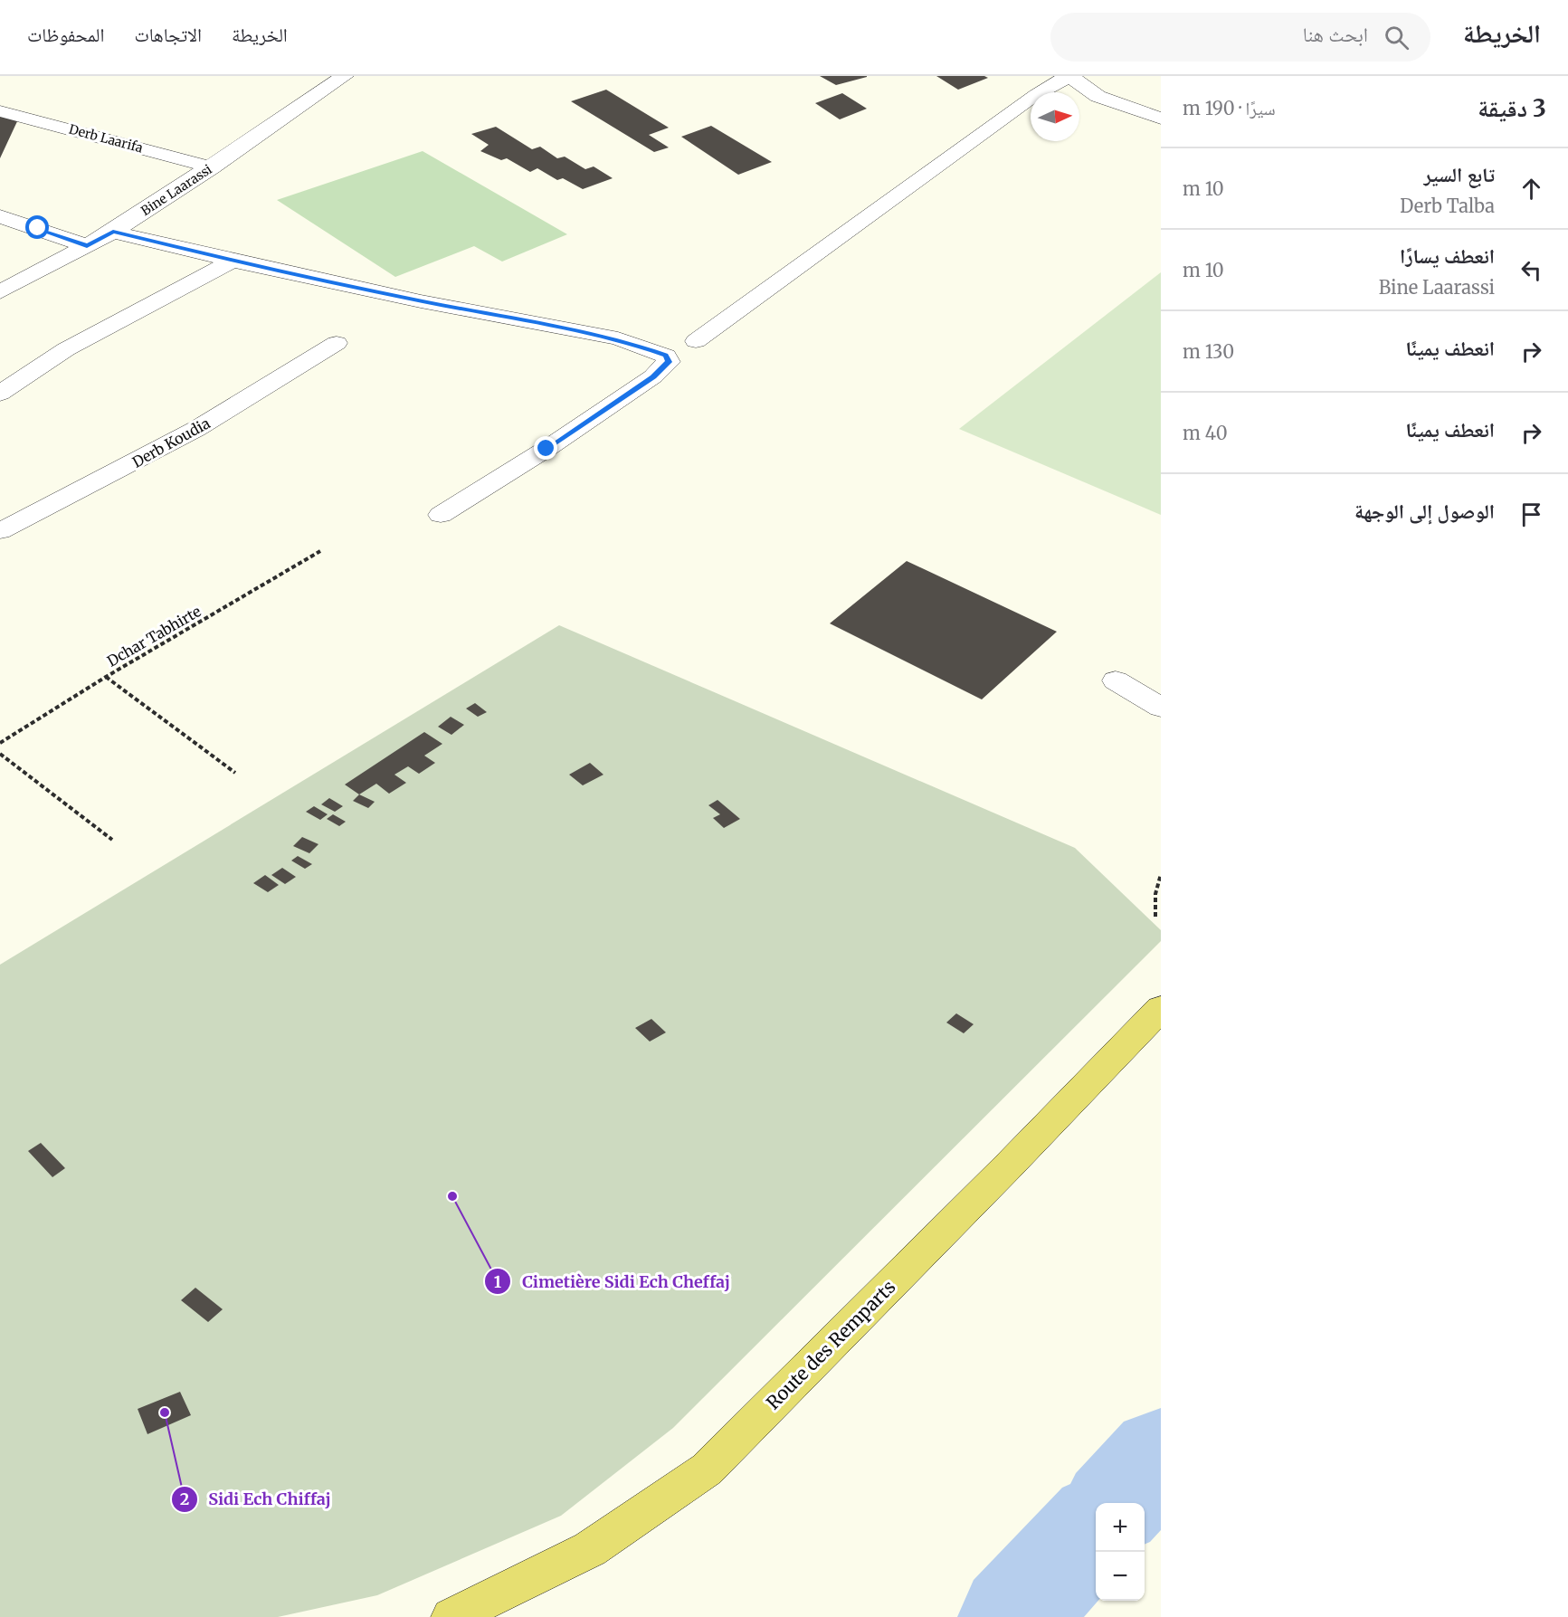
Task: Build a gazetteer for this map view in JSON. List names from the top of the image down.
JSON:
{
  "streets": {
    "main road": ["Route des Remparts"],
    "street": ["Derb Laarifa", "Bine Laarassi", "Derb Koudia"],
    "path": ["Dchar Tabhirte"]
  },
  "crossings": [
    ["Derb Laarifa", "Bine Laarassi"]
  ],
  "places": ["Cimetière Sidi Ech Cheffaj", "Sidi Ech Chiffaj"],
  "north": "right",
  "page": {
    "header": "الخريطة",
    "search": "ابحث هنا",
    "nav": ["الخريطة", "الاتجاهات", "المحفوظات"],
    "heading": ["3 دقيقة", "سيرًا · 190 m"],
    "list": [
      ["تابع السير", "Derb Talba", "10 m"],
      ["انعطف يسارًا", "Bine Laarassi", "10 m"],
      ["انعطف يمينًا", "130 m"],
      ["انعطف يمينًا", "40 m"],
      "الوصول إلى الوجهة"
    ],
    "map_buttons": ["+", "−"]
  }
}
